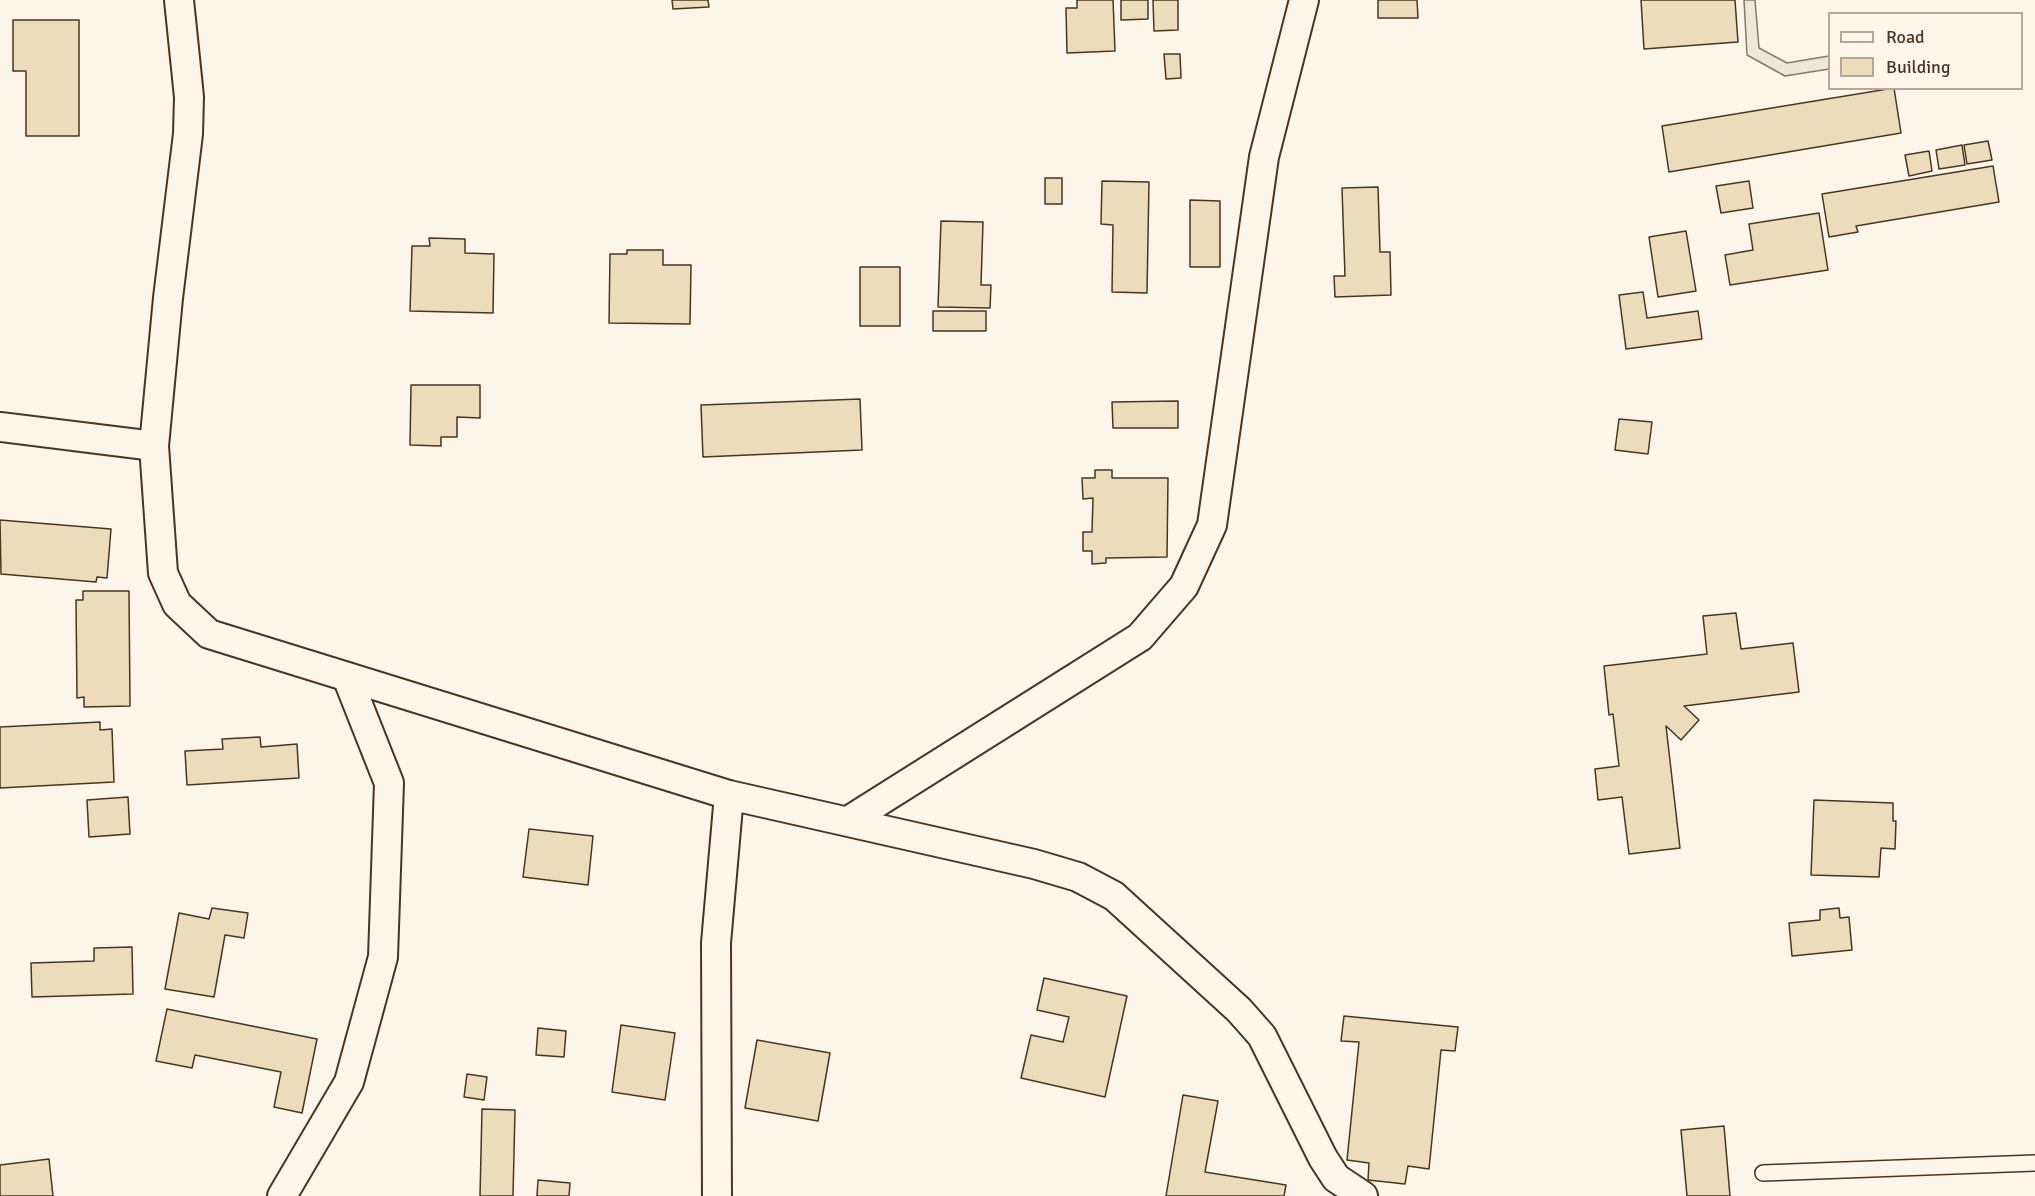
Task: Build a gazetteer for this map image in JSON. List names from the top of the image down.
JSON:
{
  "legend": ["Road", "Building"]
}
